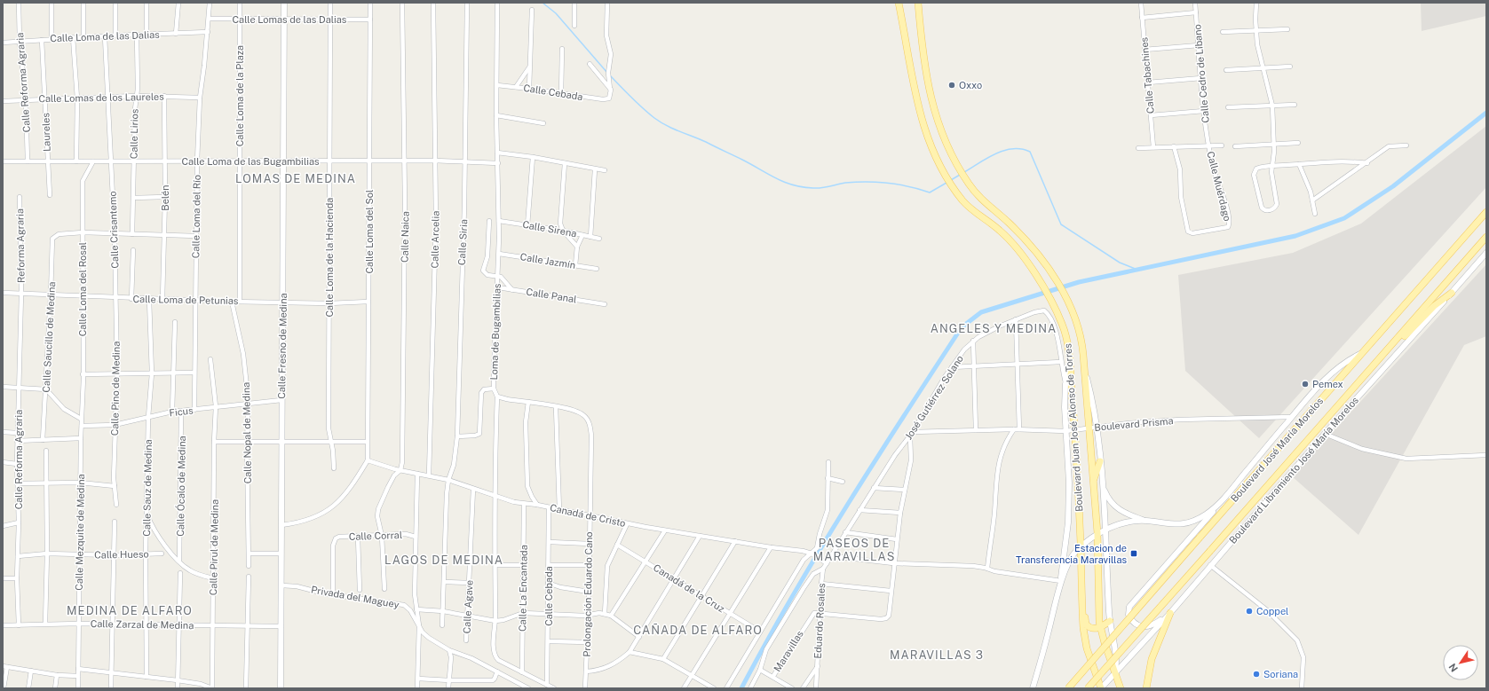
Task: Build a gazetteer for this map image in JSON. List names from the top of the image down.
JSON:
{
  "streets": {
    "main road": ["Boulevard Juan José Alonso de Torres", "Boulevard José María Morelos"],
    "street": [
      "Calle Lomas de las Dalias",
      "Calle Loma de las Dalias",
      "Calle Cedro de Líbano",
      "Calle Tabachines",
      "Calle Reforma Agraria",
      "Calle Cebada",
      "Calle Loma de la Plaza",
      "Calle Lomas de los Laureles",
      "Laureles",
      "Calle Lirios",
      "Calle Loma de las Bugambilias",
      "Calle Muérdago",
      "Belén",
      "Calle Loma del Río",
      "Calle Sirena",
      "Calle Crisantemo",
      "Calle Loma del Sol",
      "Calle Naica",
      "Calle Arcelia",
      "Calle Siria",
      "Reforma Agraria",
      "Calle Loma de la Hacienda",
      "Calle Jazmín",
      "Calle Loma del Rosal",
      "Calle Panal",
      "Calle Loma de Petunias",
      "Loma de Bugambilias",
      "Calle Saucillo de Medina",
      "Calle Fresno de Medina",
      "Calle Pino de Medina",
      "José Gutiérrez Solano",
      "Ficus",
      "Boulevard Prisma",
      "Calle Nopal de Medina",
      "Boulevard Libramiento José María Morelos",
      "Calle Ócalo de Medina",
      "Calle Sauz de Medina",
      "Canadá de Cristo",
      "Calle Mezquite de Medina",
      "Calle Corral",
      "Calle Pirul de Medina",
      "Calle Hueso",
      "Calle La Encantada",
      "Canadá de la Cruz",
      "Prolongación Eduardo Cano",
      "Privada del Maguey",
      "Calle Agave",
      "Eduardo Rosales",
      "Calle Zarzal de Medina",
      "Maravillas"
    ]
  },
  "crossings": [
    ["Calle Lomas de las Dalias", "Calle Loma de la Plaza"],
    ["Calle Lomas de las Dalias", "Calle Loma del Río"],
    ["Calle Lomas de las Dalias", "Calle Loma del Sol"],
    ["Calle Lomas de las Dalias", "Calle Loma de la Hacienda"],
    ["Calle Lomas de las Dalias", "Calle Fresno de Medina"],
    ["Calle Loma de las Dalias", "Calle Reforma Agraria"],
    ["Calle Loma de las Dalias", "Laureles"],
    ["Calle Loma de las Dalias", "Calle Lirios"],
    ["Calle Loma de las Dalias", "Calle Loma del Río"],
    ["Calle Loma de las Dalias", "Calle Crisantemo"],
    ["Calle Cedro de Líbano", "Calle Muérdago"],
    ["Calle Reforma Agraria", "Calle Lomas de los Laureles"],
    ["Calle Reforma Agraria", "Calle Loma de las Bugambilias"],
    ["Calle Reforma Agraria", "Reforma Agraria"],
    ["Calle Reforma Agraria", "Calle Loma de Petunias"],
    ["Calle Reforma Agraria", "Calle Hueso"],
    ["Calle Reforma Agraria", "Calle Zarzal de Medina"],
    ["Calle Cebada", "Loma de Bugambilias"],
    ["Calle Cebada", "Canadá de Cristo"],
    ["Calle Loma de la Plaza", "Calle Loma de las Bugambilias"],
    ["Calle Loma de la Plaza", "Calle Loma de Petunias"],
    ["Calle Lomas de los Laureles", "Laureles"],
    ["Calle Lomas de los Laureles", "Calle Lirios"],
    ["Calle Lomas de los Laureles", "Belén"],
    ["Calle Lomas de los Laureles", "Calle Loma del Río"],
    ["Calle Lomas de los Laureles", "Calle Crisantemo"],
    ["Laureles", "Calle Loma de las Bugambilias"],
    ["Calle Lirios", "Calle Loma de las Bugambilias"],
    ["Calle Loma de las Bugambilias", "Belén"],
    ["Calle Loma de las Bugambilias", "Calle Loma del Río"],
    ["Calle Loma de las Bugambilias", "Calle Crisantemo"],
    ["Calle Loma de las Bugambilias", "Calle Loma del Sol"],
    ["Calle Loma de las Bugambilias", "Calle Naica"],
    ["Calle Loma de las Bugambilias", "Calle Arcelia"],
    ["Calle Loma de las Bugambilias", "Calle Siria"],
    ["Calle Loma de las Bugambilias", "Calle Loma de la Hacienda"],
    ["Calle Loma de las Bugambilias", "Calle Loma del Rosal"],
    ["Calle Loma de las Bugambilias", "Loma de Bugambilias"],
    ["Calle Loma de las Bugambilias", "Calle Fresno de Medina"],
    ["Belén", "Calle Loma de Petunias"],
    ["Calle Loma del Río", "Calle Loma de Petunias"],
    ["Calle Loma del Río", "Ficus"],
    ["Calle Sirena", "Loma de Bugambilias"],
    ["Calle Crisantemo", "Calle Loma de Petunias"],
    ["Calle Crisantemo", "Calle Pino de Medina"],
    ["Calle Loma del Sol", "Calle Loma de Petunias"],
    ["Calle Loma del Sol", "Canadá de Cristo"],
    ["Calle Naica", "Canadá de Cristo"],
    ["Calle Arcelia", "Canadá de Cristo"],
    ["Calle Siria", "Canadá de Cristo"],
    ["Reforma Agraria", "Calle Loma de Petunias"],
    ["Calle Loma de la Hacienda", "Calle Loma de Petunias"],
    ["Calle Jazmín", "Loma de Bugambilias"],
    ["Calle Loma del Rosal", "Calle Loma de Petunias"],
    ["Calle Loma del Rosal", "Calle Saucillo de Medina"],
    ["Calle Loma del Rosal", "Calle Mezquite de Medina"],
    ["Calle Panal", "Loma de Bugambilias"],
    ["Calle Loma de Petunias", "Calle Saucillo de Medina"],
    ["Calle Loma de Petunias", "Calle Fresno de Medina"],
    ["Calle Loma de Petunias", "Calle Pino de Medina"],
    ["Calle Loma de Petunias", "Calle Nopal de Medina"],
    ["Calle Loma de Petunias", "Calle Sauz de Medina"],
    ["Loma de Bugambilias", "Canadá de Cristo"],
    ["Loma de Bugambilias", "Calle La Encantada"],
    ["Calle Fresno de Medina", "Ficus"],
    ["Calle Fresno de Medina", "Privada del Maguey"],
    ["Calle Fresno de Medina", "Calle Zarzal de Medina"],
    ["Calle Pino de Medina", "Ficus"],
    ["José Gutiérrez Solano", "Boulevard Prisma"],
    ["José Gutiérrez Solano", "Eduardo Rosales"],
    ["Ficus", "Calle Nopal de Medina"],
    ["Ficus", "Calle Ócalo de Medina"],
    ["Ficus", "Calle Sauz de Medina"],
    ["Ficus", "Calle Mezquite de Medina"],
    ["Ficus", "Calle Pirul de Medina"],
    ["Boulevard Prisma", "Boulevard Juan José Alonso de Torres"],
    ["Boulevard Juan José Alonso de Torres", "Boulevard Libramiento José María Morelos"],
    ["Calle Sauz de Medina", "Calle Hueso"],
    ["Calle Sauz de Medina", "Calle Zarzal de Medina"],
    ["Canadá de Cristo", "Calle La Encantada"],
    ["Canadá de Cristo", "Prolongación Eduardo Cano"],
    ["Canadá de Cristo", "Calle Agave"],
    ["Calle Mezquite de Medina", "Calle Hueso"],
    ["Calle Mezquite de Medina", "Calle Zarzal de Medina"],
    ["Calle Corral", "Privada del Maguey"],
    ["Calle Pirul de Medina", "Calle Zarzal de Medina"],
    ["Eduardo Rosales", "Maravillas"]
  ],
  "districts": [
    "LOMAS DE MEDINA",
    "ANGELES Y MEDINA",
    "PASEOS DE MARAVILLAS",
    "LAGOS DE MEDINA",
    "MEDINA DE ALFARO",
    "CAÑADA DE ALFARO",
    "MARAVILLAS 3"
  ],
  "places": {
    "other": [
      "Oxxo",
      "Pemex",
      "Coppel",
      "Soriana"
    ],
    "transit": ["Estacion de Transferencia Maravillas"]
  },
  "north": "bottom left"
}
